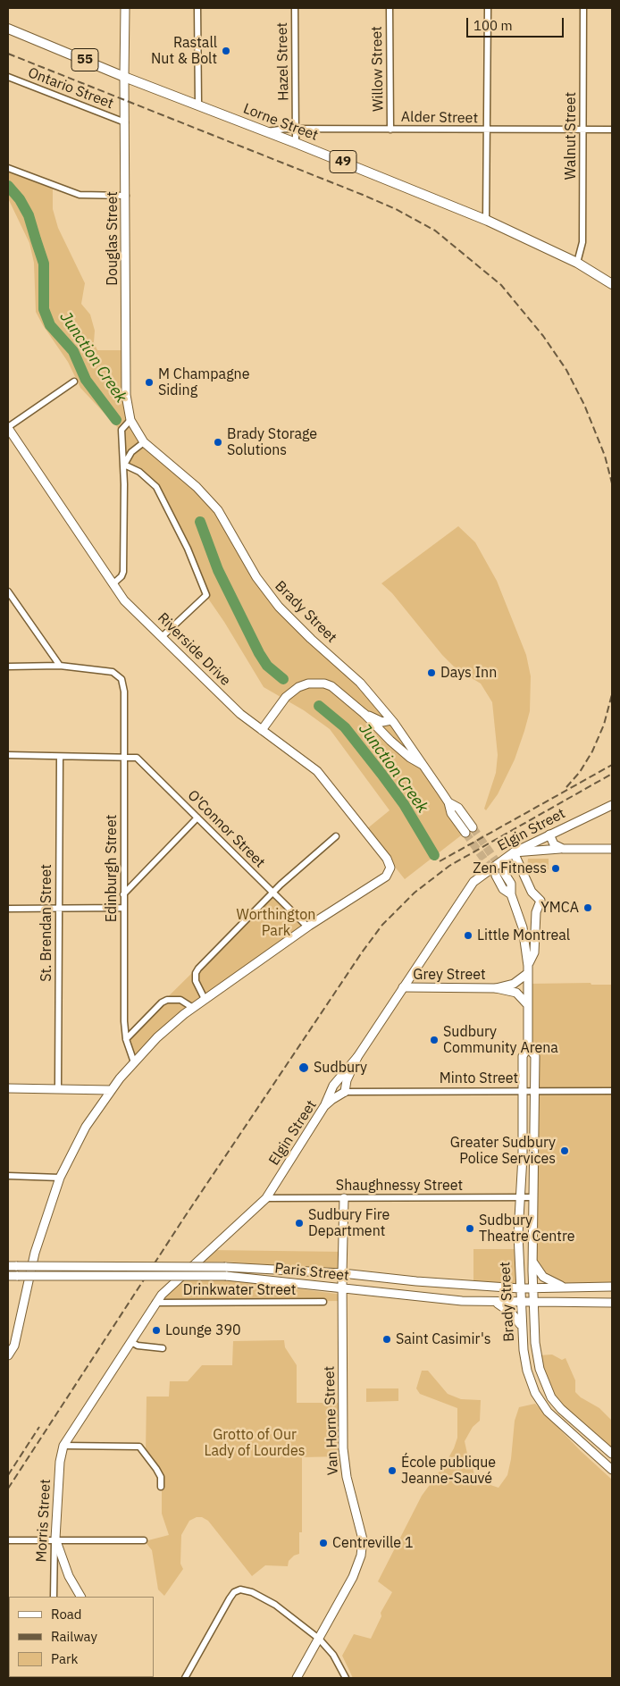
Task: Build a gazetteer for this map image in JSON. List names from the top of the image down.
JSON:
{
  "streets": {
    "main road": [
      "55",
      "Lorne Street",
      "49",
      "Douglas Street",
      "Brady Street",
      "Riverside Drive",
      "Elgin Street",
      "Grey Street",
      "Paris Street",
      "Van Horne Street",
      "Morris Street"
    ],
    "street": [
      "Hazel Street",
      "Willow Street",
      "Ontario Street",
      "Alder Street",
      "Walnut Street",
      "O'Connor Street",
      "Edinburgh Street",
      "St. Brendan Street",
      "Minto Street",
      "Shaughnessy Street",
      "Drinkwater Street"
    ]
  },
  "crossings": [
    ["Hazel Street", "Alder Street"],
    ["Hazel Street", "Lorne Street"],
    ["Willow Street", "Alder Street"],
    ["Ontario Street", "Douglas Street"],
    ["Alder Street", "Lorne Street"],
    ["Alder Street", "Walnut Street"],
    ["Lorne Street", "Walnut Street"],
    ["Lorne Street", "Douglas Street"],
    ["Douglas Street", "Brady Street"],
    ["Brady Street", "Minto Street"],
    ["Brady Street", "Shaughnessy Street"],
    ["Brady Street", "Paris Street"],
    ["Riverside Drive", "O'Connor Street"],
    ["O'Connor Street", "Edinburgh Street"],
    ["O'Connor Street", "St. Brendan Street"],
    ["Elgin Street", "Grey Street"],
    ["Elgin Street", "Minto Street"],
    ["Elgin Street", "Shaughnessy Street"],
    ["Elgin Street", "Drinkwater Street"],
    ["Elgin Street", "Morris Street"],
    ["Shaughnessy Street", "Van Horne Street"],
    ["Paris Street", "Van Horne Street"]
  ],
  "water": ["Junction Creek"],
  "parks": ["Worthington Park", "Grotto of Our Lady of Lourdes"],
  "places": [
    "Rastall Nut & Bolt",
    "M Champagne Siding",
    "Brady Storage Solutions",
    "Days Inn",
    "Zen Fitness",
    "YMCA",
    "Little Montreal",
    "Sudbury Community Arena",
    "Sudbury",
    "Greater Sudbury Police Services",
    "Sudbury Fire Department",
    "Sudbury Theatre Centre",
    "Lounge 390",
    "Saint Casimir's",
    "École publique Jeanne-Sauvé",
    "Centreville 1"
  ],
  "legend": ["Road", "Railway", "Park"],
  "scale_bar": "100 m"
}
